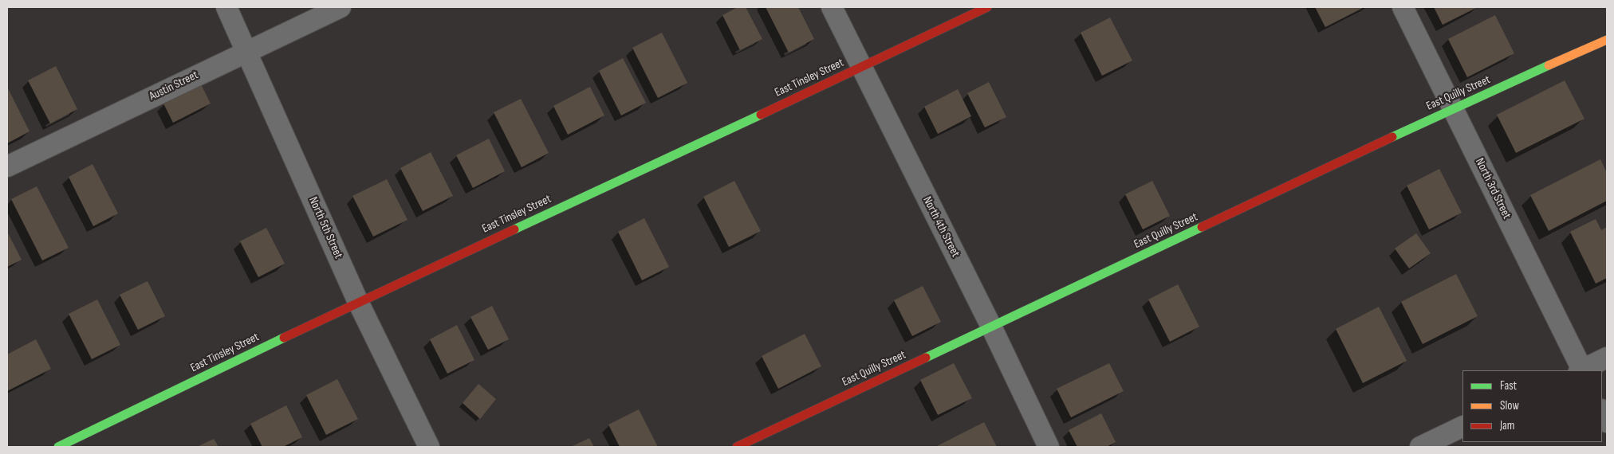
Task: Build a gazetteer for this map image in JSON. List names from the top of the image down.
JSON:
{
  "streets": {
    "street": [
      "East Tinsley Street",
      "Austin Street",
      "East Quilly Street",
      "North 3rd Street",
      "North 4th Street",
      "North 5th Street"
    ]
  },
  "crossings": [
    ["East Tinsley Street", "North 4th Street"],
    ["East Tinsley Street", "North 5th Street"],
    ["Austin Street", "North 5th Street"],
    ["East Quilly Street", "North 3rd Street"],
    ["East Quilly Street", "North 4th Street"]
  ],
  "legend": ["Fast", "Slow", "Jam"]
}
